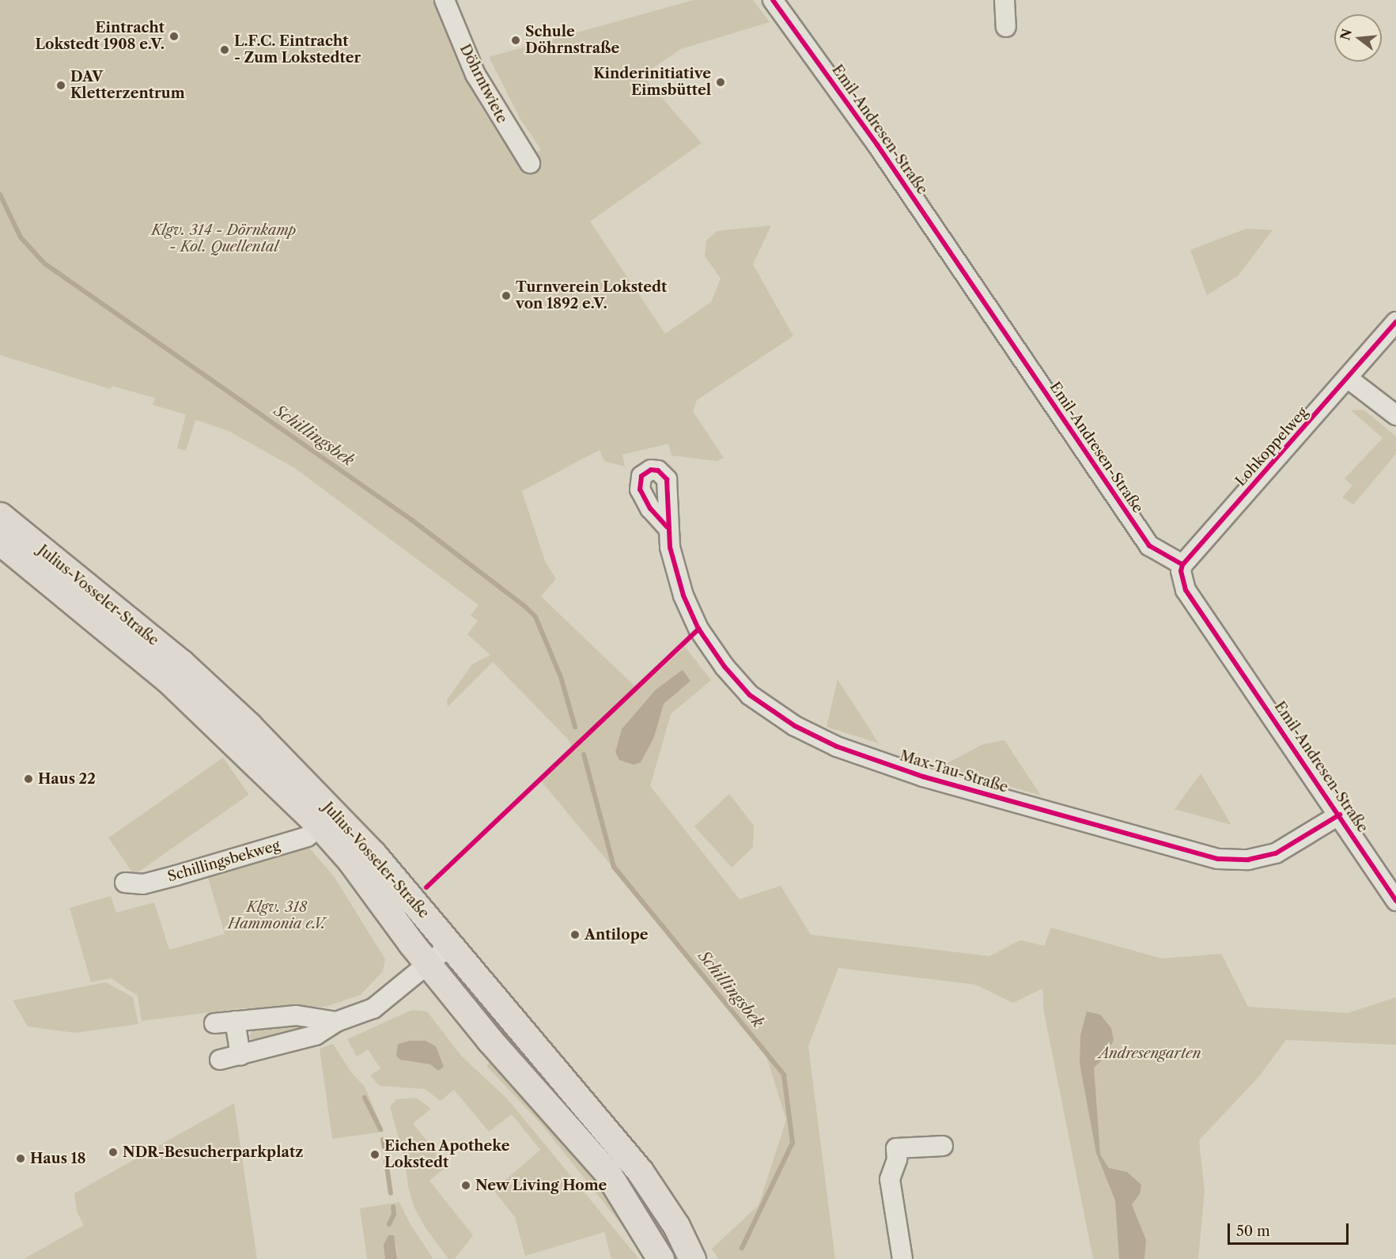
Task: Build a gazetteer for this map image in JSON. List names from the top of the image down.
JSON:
{
  "streets": {
    "main road": ["Julius-Vosseler-Straße"],
    "street": [
      "Döhrntwiete",
      "Emil-Andresen-Straße",
      "Lohkoppelweg",
      "Max-Tau-Straße",
      "Schillingsbekweg"
    ]
  },
  "crossings": [
    ["Emil-Andresen-Straße", "Lohkoppelweg"],
    ["Emil-Andresen-Straße", "Max-Tau-Straße"],
    ["Julius-Vosseler-Straße", "Schillingsbekweg"]
  ],
  "water": ["Schillingsbek"],
  "parks": ["Klgv. 314 - Dörnkamp - Kol. Quellental", "Klgv. 318 Hammonia e.V.", "Andresengarten"],
  "places": [
    "Eintracht Lokstedt 1908 e.V.",
    "Schule Döhrnstraße",
    "L.F.C. Eintracht - Zum Lokstedter",
    "Kinderinitiative Eimsbüttel",
    "DAV Kletterzentrum",
    "Turnverein Lokstedt von 1892 e.V.",
    "Haus 22",
    "Antilope",
    "NDR-Besucherparkplatz",
    "Eichen Apotheke Lokstedt",
    "Haus 18",
    "New Living Home"
  ],
  "scale_bar": "50 m",
  "north": "left"
}
